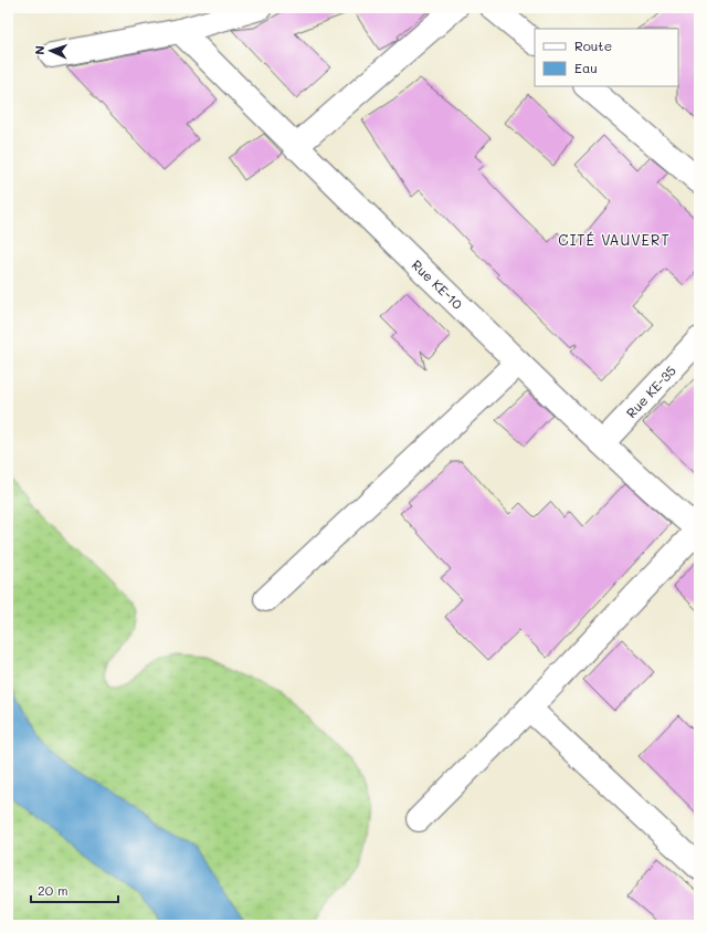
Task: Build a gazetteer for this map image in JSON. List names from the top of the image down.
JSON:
{
  "streets": {
    "street": ["Rue KE-10", "Rue KE-35"]
  },
  "crossings": [
    ["Rue KE-10", "Rue KE-35"]
  ],
  "districts": ["CITÉ VAUVERT"],
  "legend": ["Route", "Eau"],
  "scale_bar": "20 m",
  "north": "left"
}
